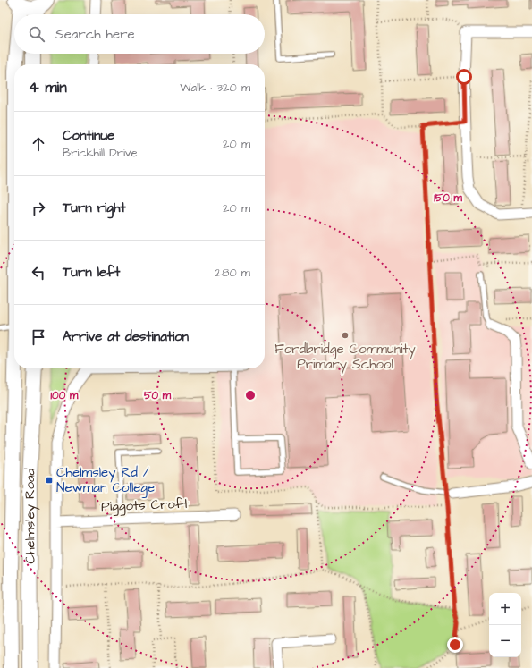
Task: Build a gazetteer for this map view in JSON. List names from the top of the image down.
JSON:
{
  "streets": {
    "street": ["Piggots Croft", "Chelmsley Road"]
  },
  "places": {
    "other": ["Fordbridge Community Primary School"],
    "transit": ["Chelmsley Rd / Newman College"]
  },
  "page": {
    "search": "Search here",
    "heading": ["4 min", "Walk · 320 m"],
    "list": [
      ["Continue", "Brickhill Drive", "20 m"],
      ["Turn right", "20 m"],
      ["Turn left", "280 m"],
      "Arrive at destination"
    ],
    "map_buttons": ["+", "−"]
  },
  "rings": ["150 m", "100 m", "50 m"]
}
